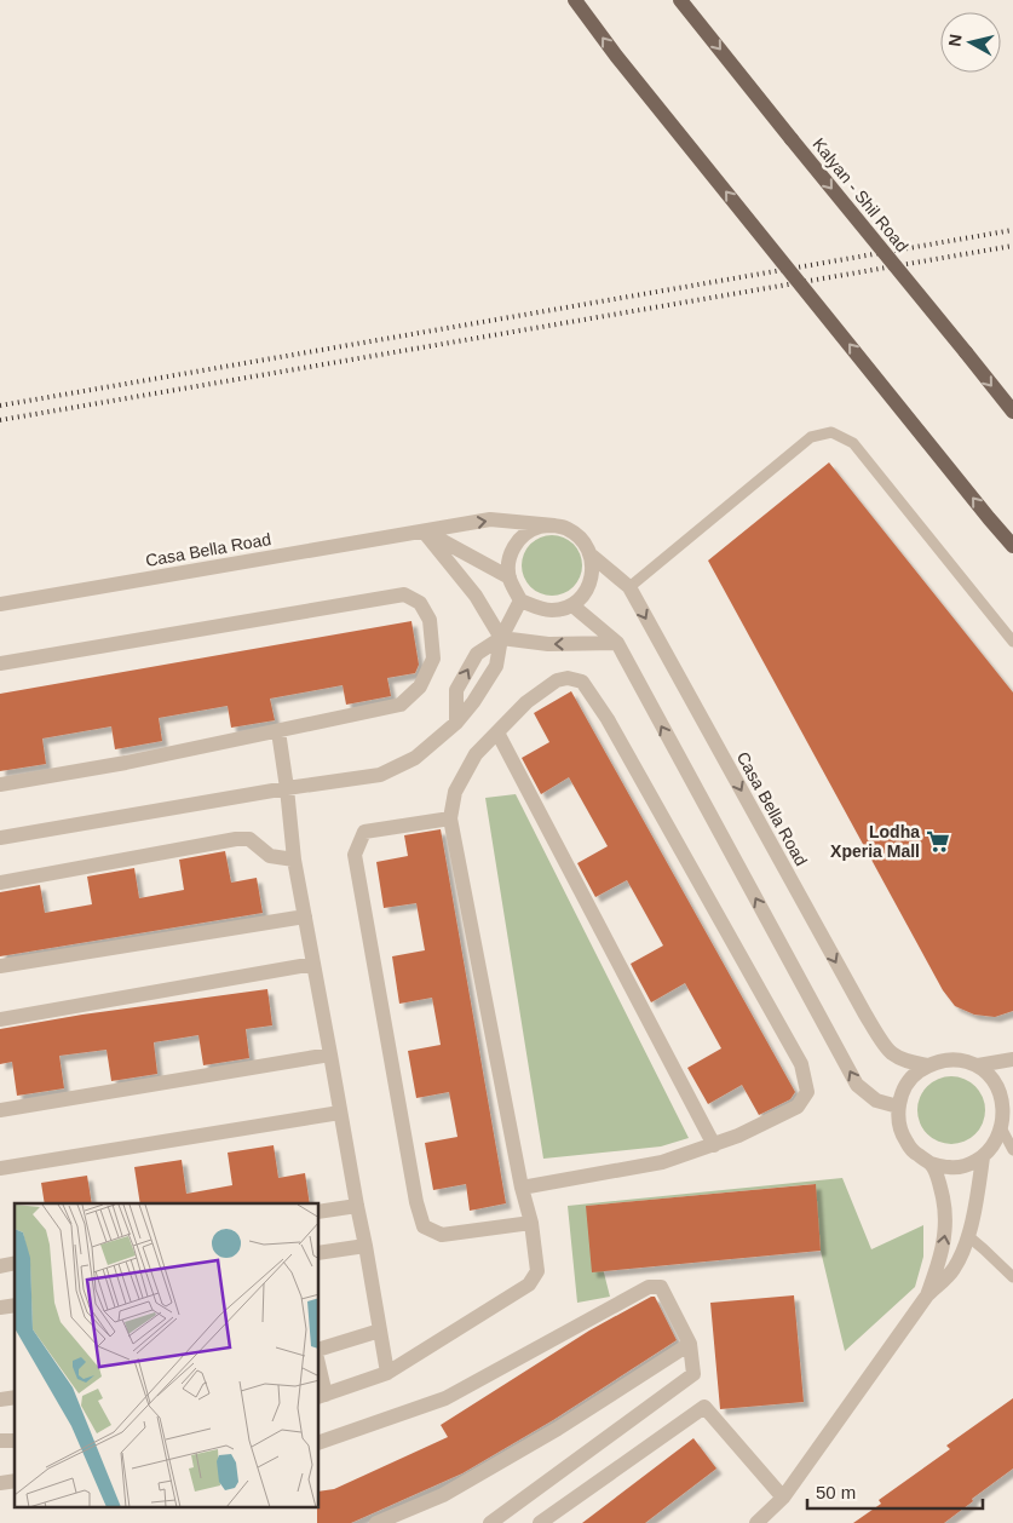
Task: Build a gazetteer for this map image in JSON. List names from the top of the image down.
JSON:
{
  "streets": {
    "main road": ["Kalyan - Shil Road"],
    "street": ["Casa Bella Road"]
  },
  "places": {
    "supermarket": ["Lodha Xperia Mall"]
  },
  "scale_bar": "50 m",
  "north": "left"
}
